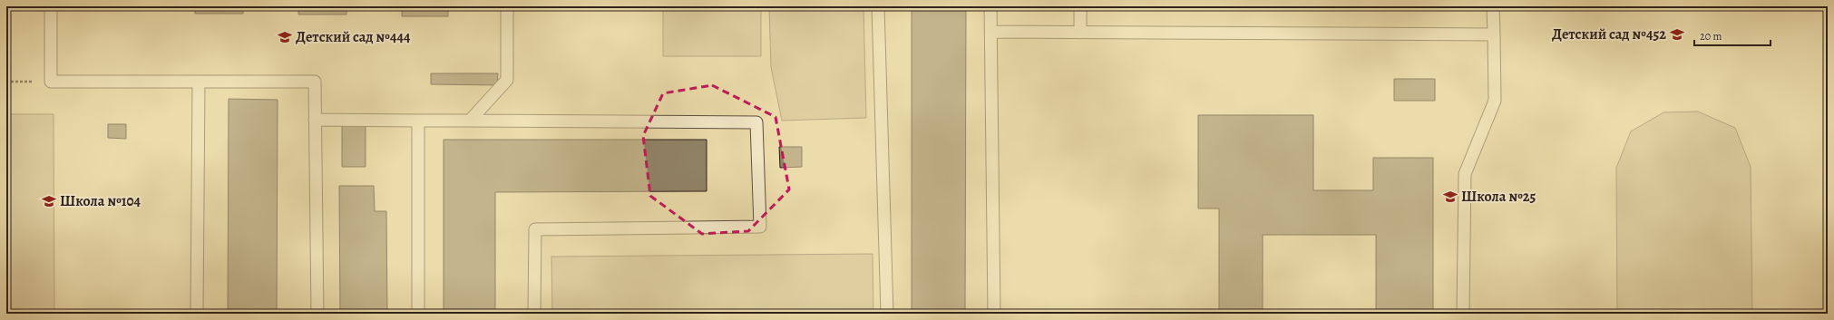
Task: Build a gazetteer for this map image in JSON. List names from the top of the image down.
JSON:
{
  "places": {
    "school or university": [
      "Детский сад №452",
      "Детский сад №444",
      "Школа №25",
      "Школа №104"
    ]
  },
  "scale_bar": "20 m"
}
